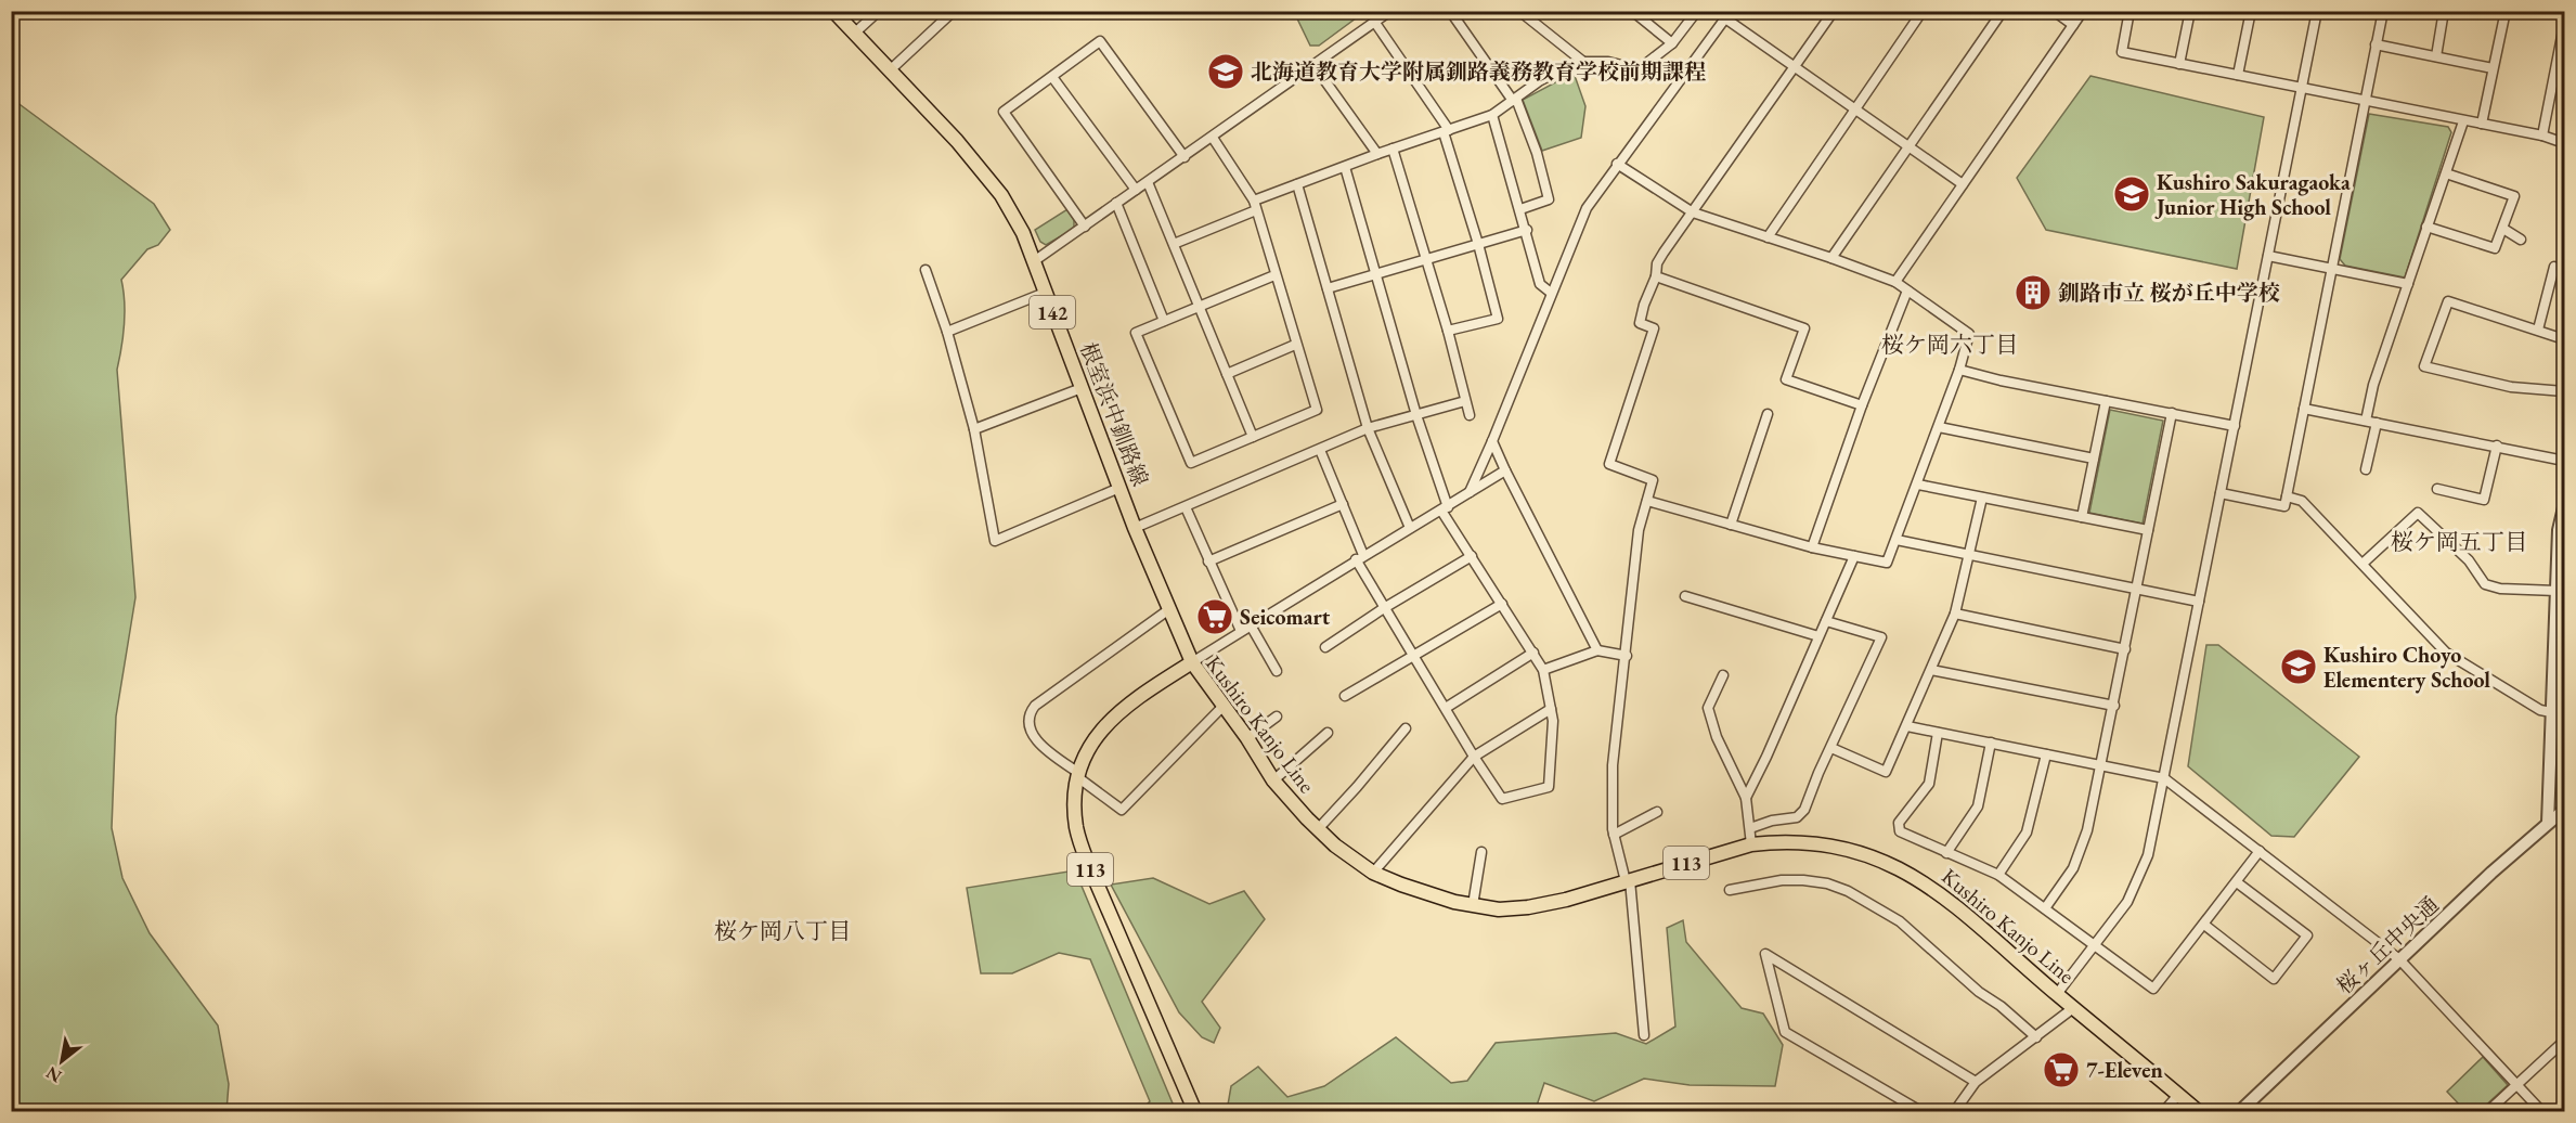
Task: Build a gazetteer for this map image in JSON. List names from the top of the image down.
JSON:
{
  "streets": {
    "main road": [
      "142",
      "根室浜中釧路線",
      "Kushiro Kanjo Line",
      "113"
    ],
    "street": ["桜ヶ丘中央通"]
  },
  "crossings": [
    ["根室浜中釧路線", "Kushiro Kanjo Line"]
  ],
  "districts": ["桜ケ岡六丁目", "桜ケ岡五丁目", "桜ケ岡八丁目"],
  "places": {
    "school or university": ["北海道教育大学附属釧路義務教育学校前期課程", "Kushiro Sakuragaoka Junior High School", "Kushiro Choyo Elementery School"],
    "building": ["釧路市立 桜が丘中学校"],
    "supermarket": ["Seicomart", "7-Eleven"]
  },
  "north": "bottom left"
}
